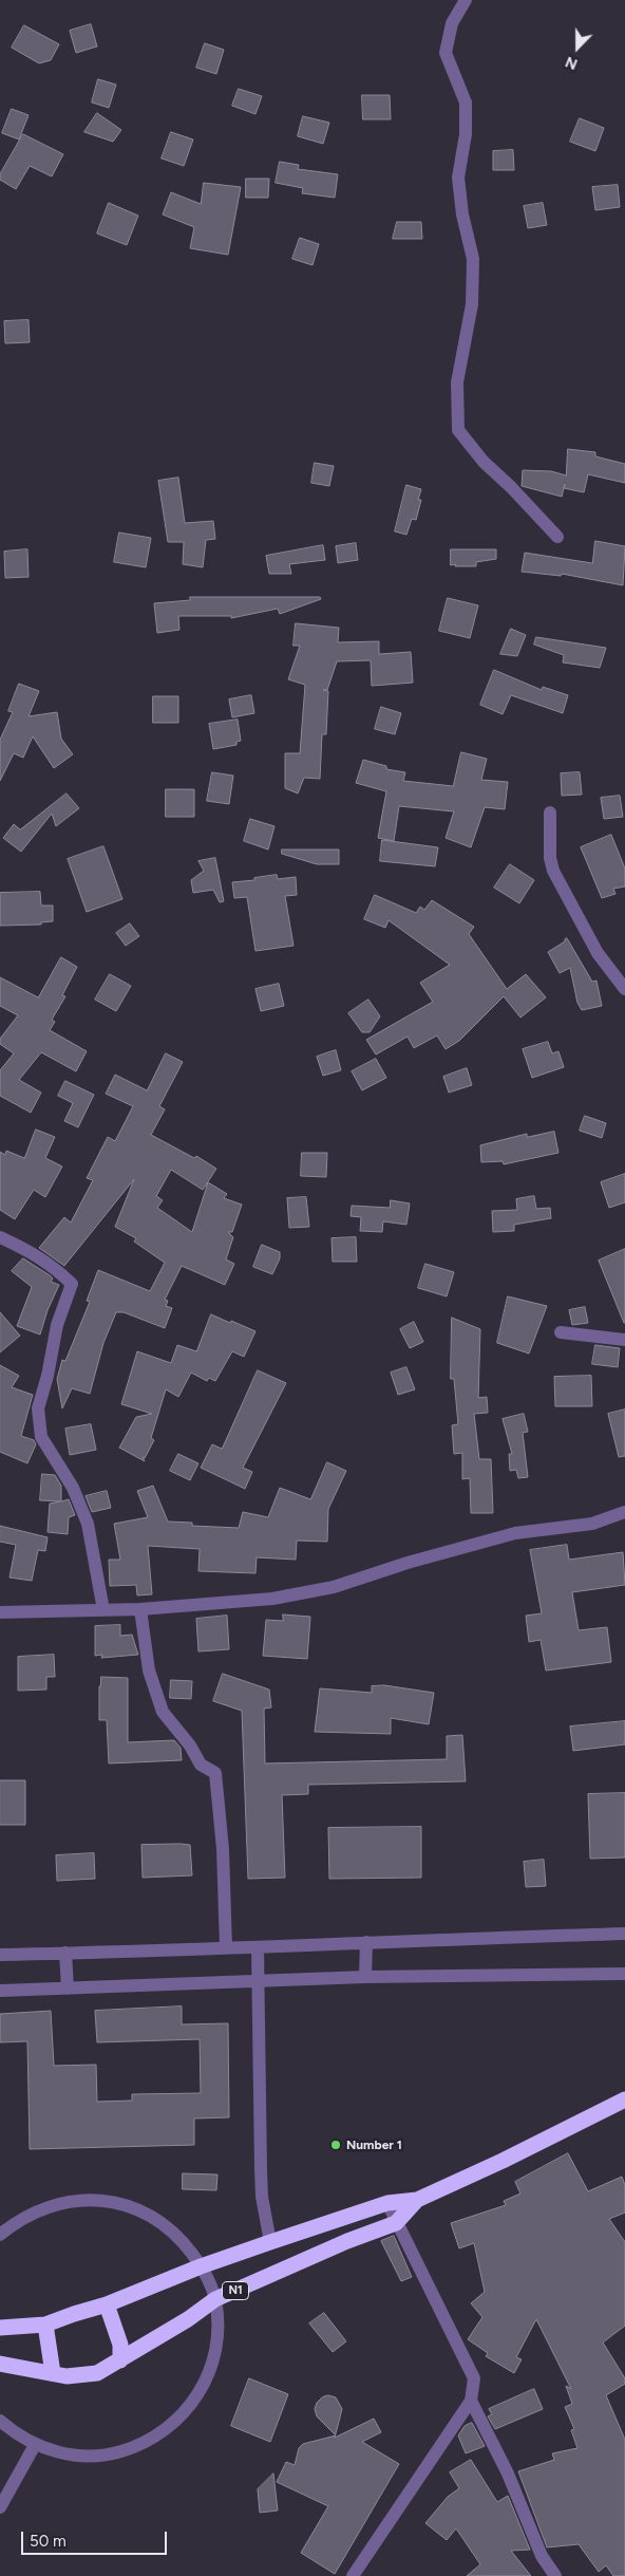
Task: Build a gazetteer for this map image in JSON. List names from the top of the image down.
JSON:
{
  "streets": {
    "highway": ["N1"]
  },
  "places": ["Number 1"],
  "scale_bar": "50 m",
  "north": "bottom"
}
